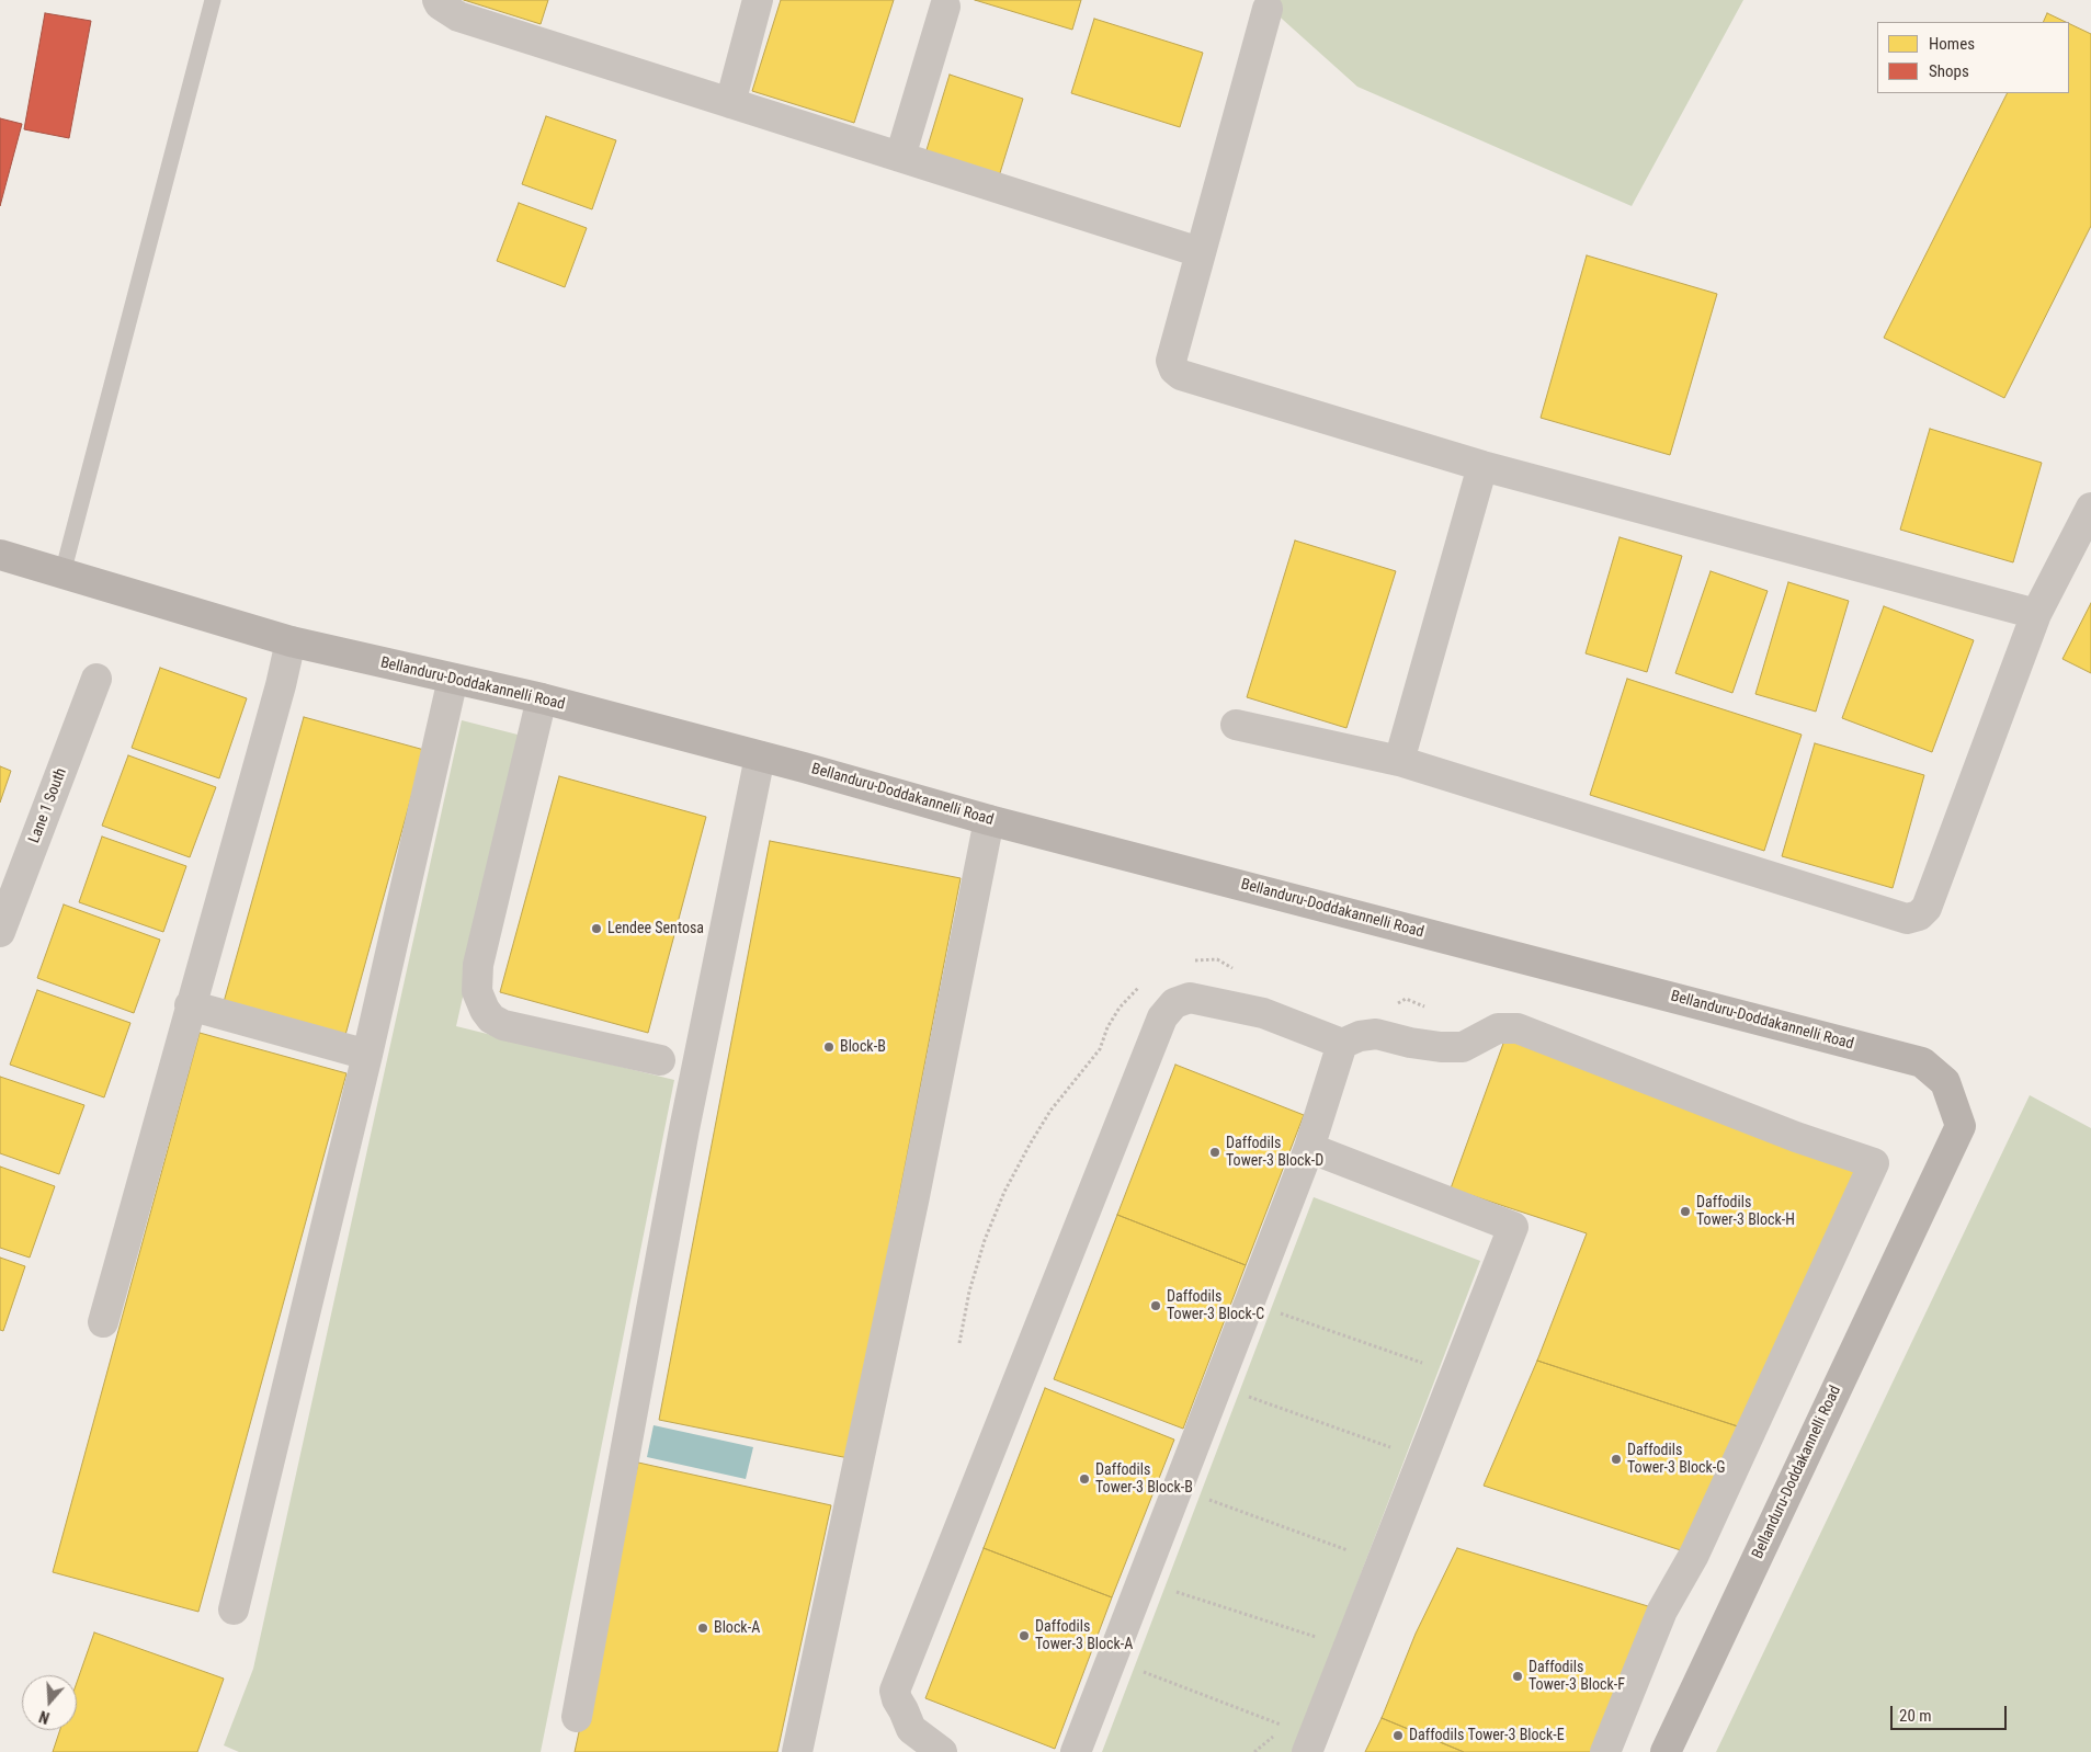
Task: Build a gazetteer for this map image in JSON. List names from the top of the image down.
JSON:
{
  "streets": {
    "street": ["Bellanduru-Doddakannelli Road", "Lane 1 South"]
  },
  "places": [
    "Lendee Sentosa",
    "Block-B",
    "Daffodils Tower-3 Block-D",
    "Daffodils Tower-3 Block-H",
    "Daffodils Tower-3 Block-C",
    "Daffodils Tower-3 Block-G",
    "Daffodils Tower-3 Block-B",
    "Block-A",
    "Daffodils Tower-3 Block-A",
    "Daffodils Tower-3 Block-F",
    "Daffodils Tower-3 Block-E"
  ],
  "legend": ["Homes", "Shops"],
  "scale_bar": "20 m",
  "north": "bottom"
}
